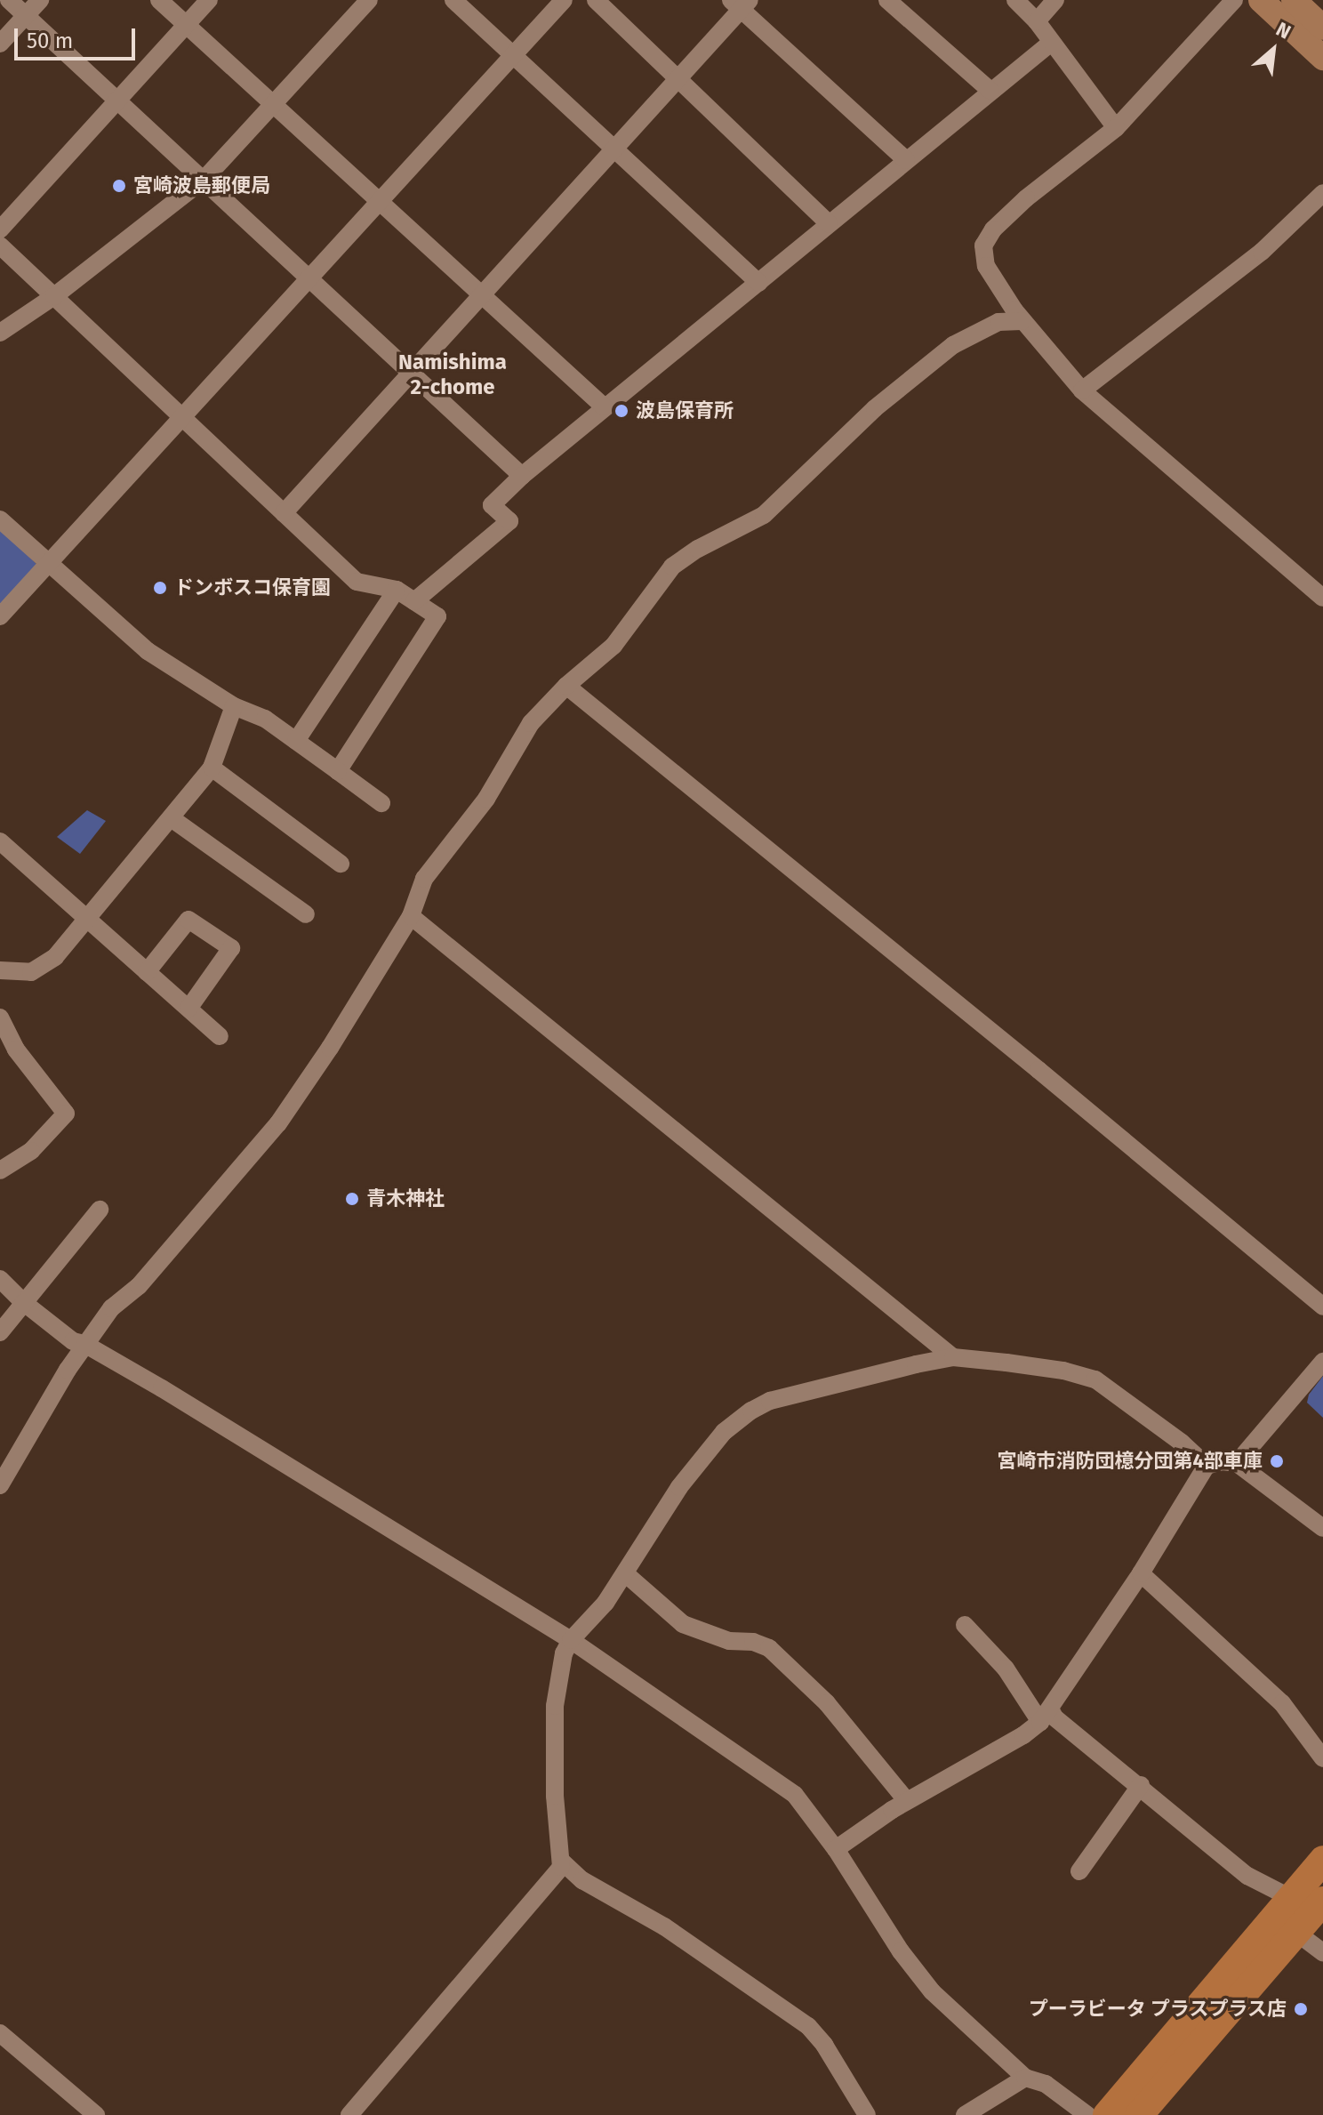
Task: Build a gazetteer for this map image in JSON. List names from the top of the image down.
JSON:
{
  "districts": ["Namishima 2-chome"],
  "places": [
    "宮崎波島郵便局",
    "波島保育所",
    "ドンボスコ保育園",
    "青木神社",
    "宮崎市消防団檍分団第4部車庫",
    "プーラビータ プラスプラス店"
  ],
  "scale_bar": "50 m",
  "north": "top right"
}
